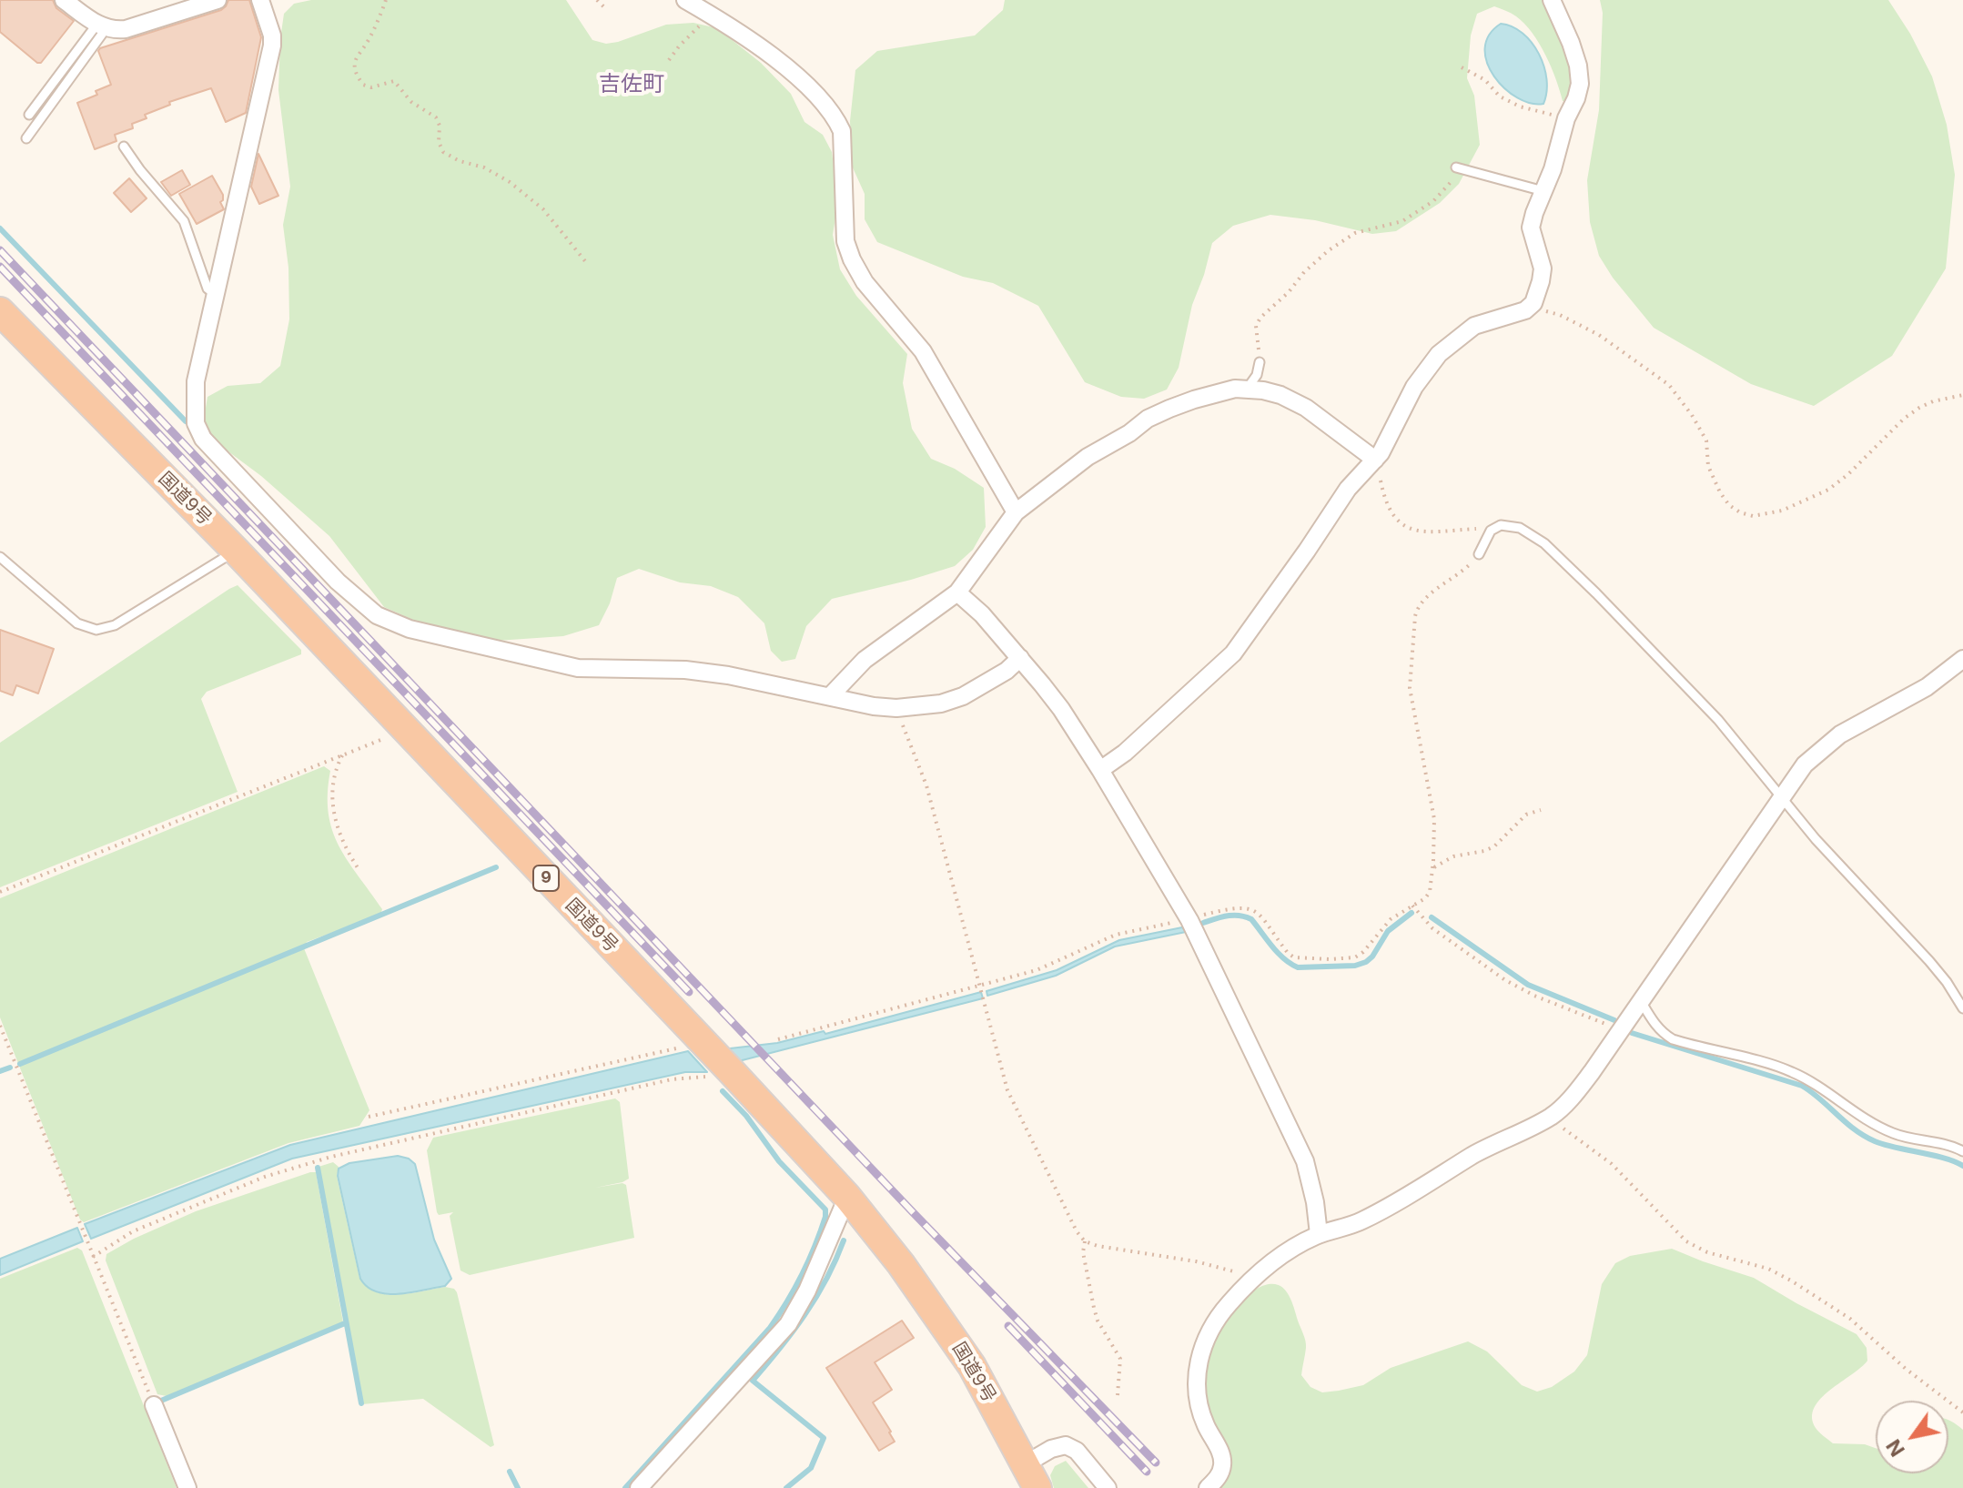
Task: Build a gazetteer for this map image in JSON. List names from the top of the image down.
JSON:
{
  "streets": {
    "highway": ["国道9号", "9"]
  },
  "districts": ["吉佐町"],
  "north": "bottom left"
}
